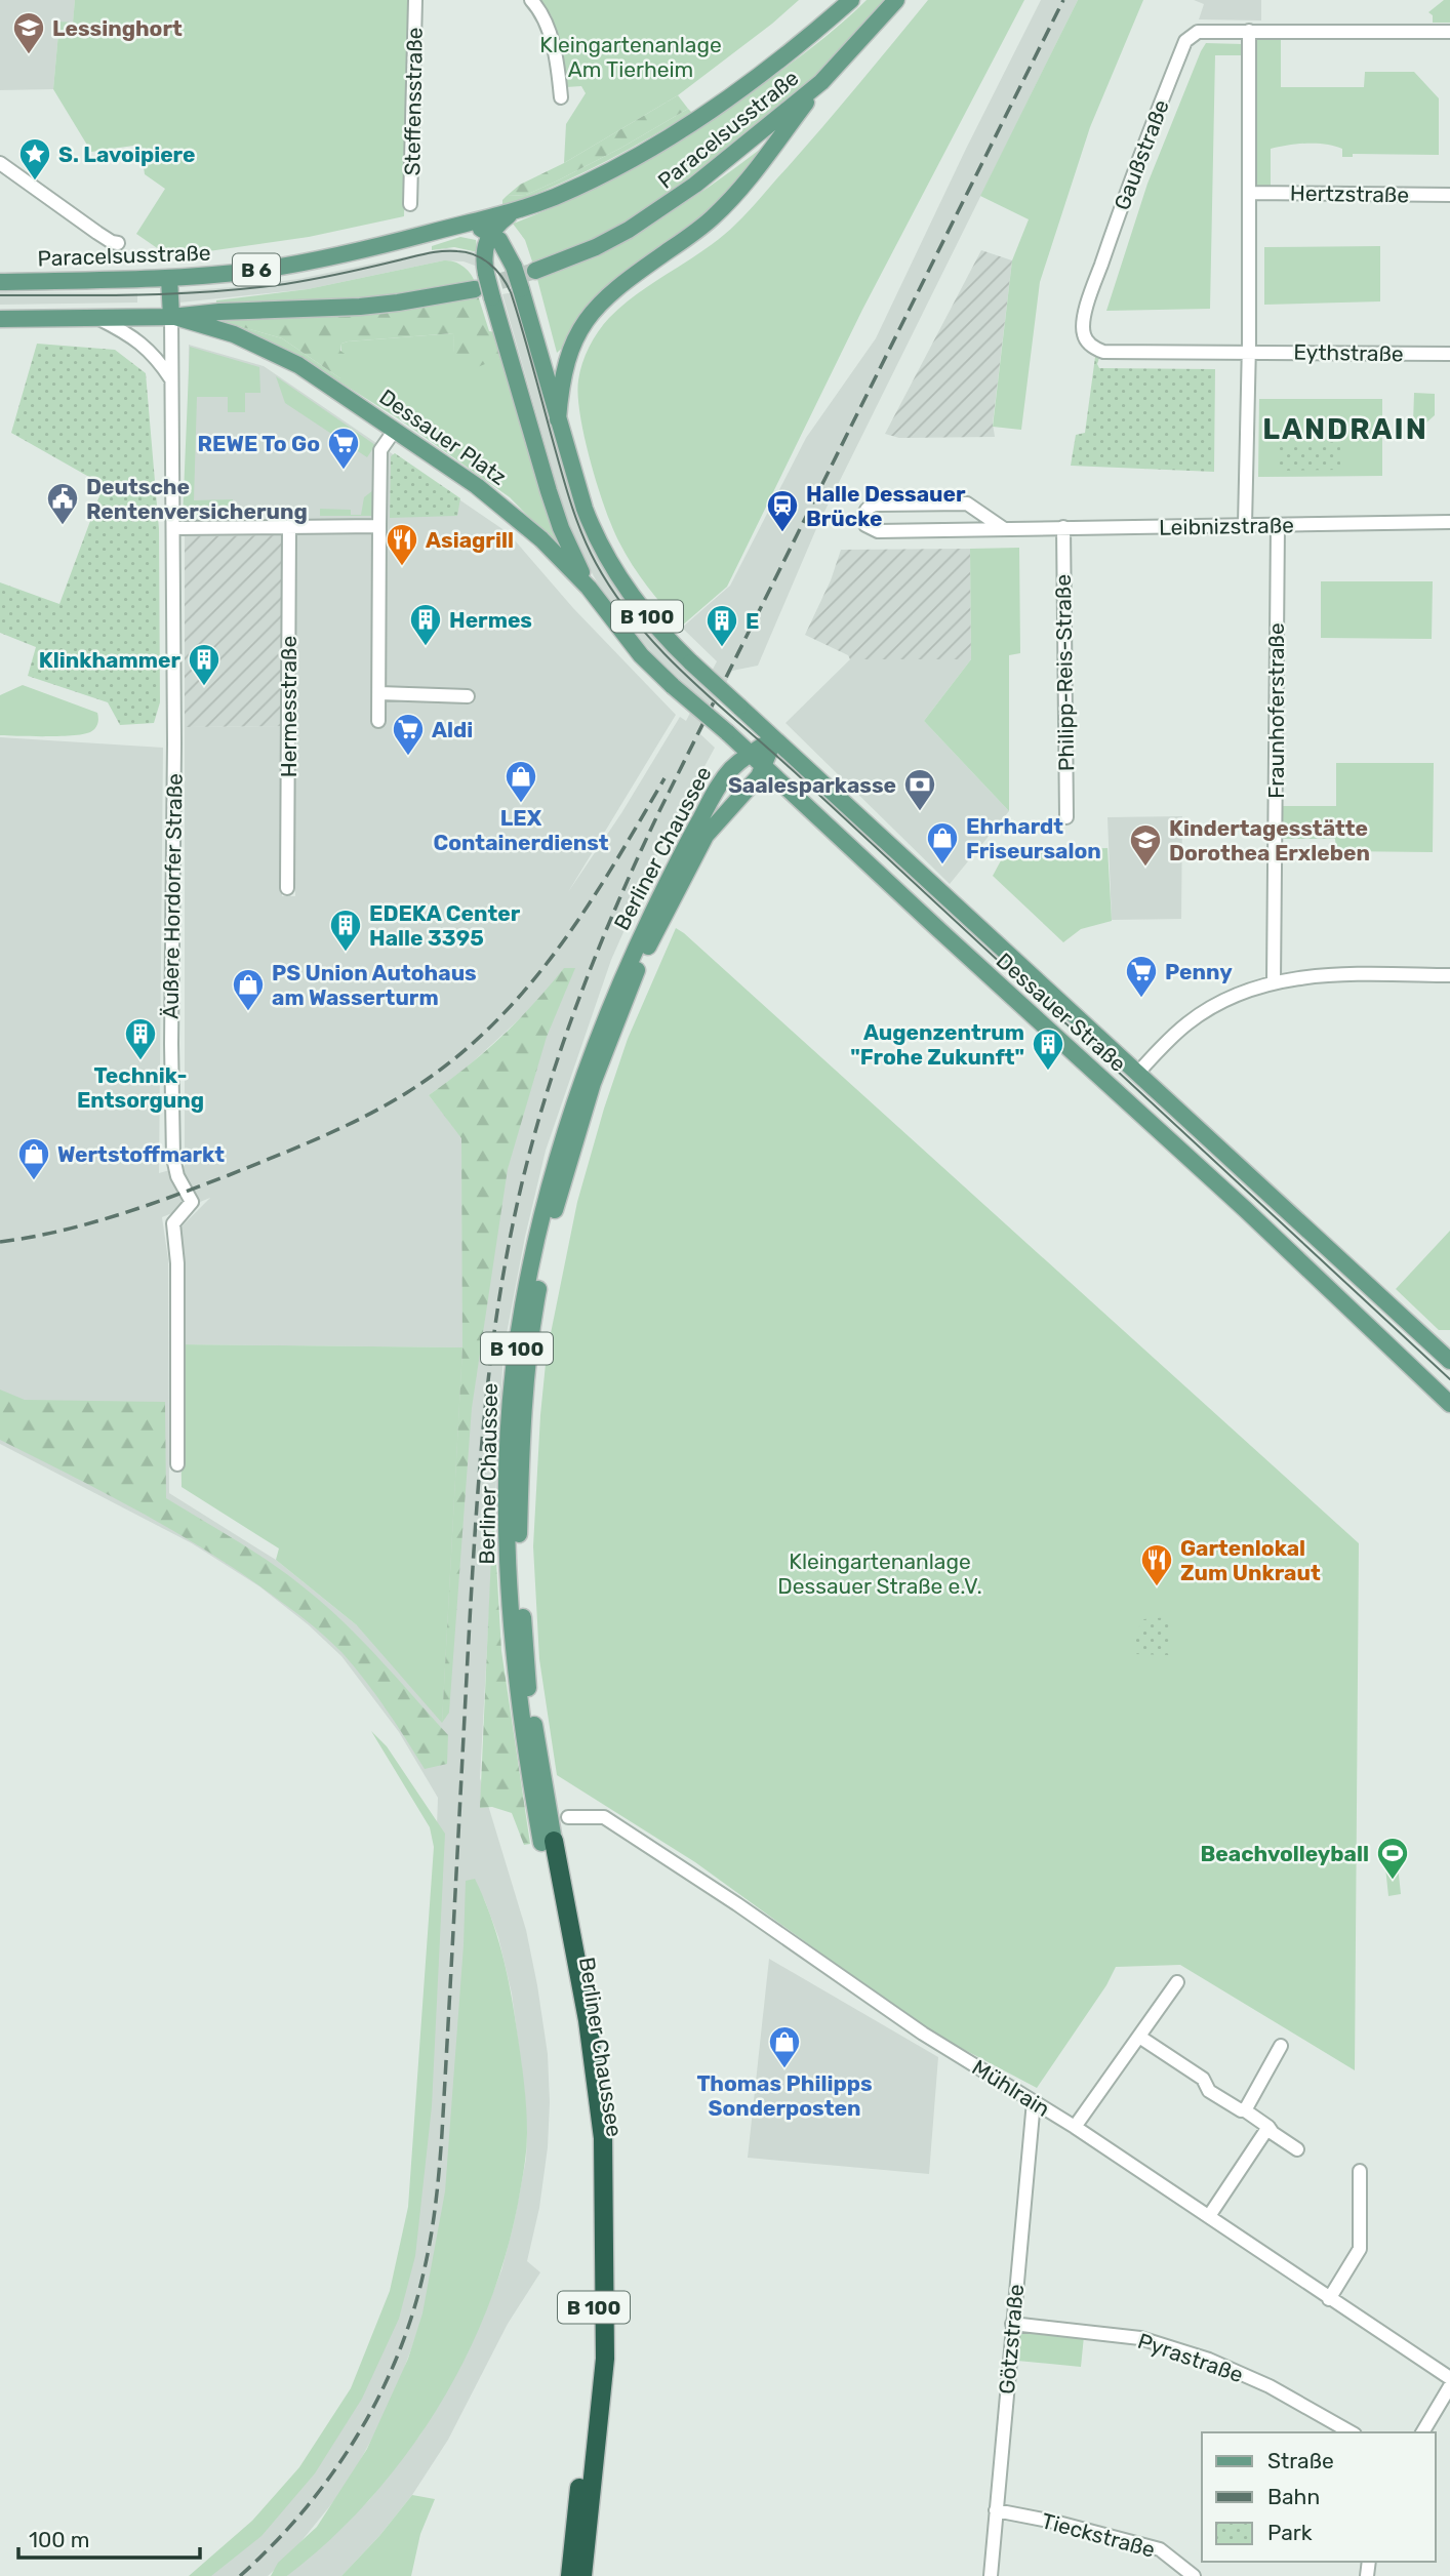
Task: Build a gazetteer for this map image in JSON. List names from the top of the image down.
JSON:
{
  "streets": {
    "highway": ["B 100", "Berliner Chaussee"],
    "main road": [
      "Paracelsusstraße",
      "B 6",
      "Dessauer Platz",
      "Dessauer Straße"
    ],
    "street": [
      "Steffensstraße",
      "Gaußstraße",
      "Hertzstraße",
      "Eythstraße",
      "Leibnizstraße",
      "Philipp-Reis-Straße",
      "Hermesstraße",
      "Fraunhoferstraße",
      "Äußere Hordorfer Straße",
      "Mühlrain",
      "Götzstraße",
      "Pyrastraße",
      "Tieckstraße"
    ]
  },
  "crossings": [
    ["Paracelsusstraße", "B 100"],
    ["Gaußstraße", "Eythstraße"],
    ["Dessauer Platz", "B 100"],
    ["Dessauer Platz", "Äußere Hordorfer Straße"],
    ["Dessauer Platz", "Dessauer Straße"],
    ["Leibnizstraße", "Philipp-Reis-Straße"],
    ["Leibnizstraße", "Fraunhoferstraße"],
    ["B 100", "Dessauer Straße"],
    ["Berliner Chaussee", "Dessauer Straße"],
    ["Mühlrain", "Götzstraße"],
    ["Götzstraße", "Pyrastraße"],
    ["Götzstraße", "Tieckstraße"]
  ],
  "districts": ["LANDRAIN"],
  "parks": ["Kleingartenanlage Am Tierheim", "Kleingartenanlage Dessauer Straße e.V."],
  "places": {
    "school or university": ["Lessinghort", "Kindertagesstätte Dorothea Erxleben"],
    "place": ["S. Lavoipiere"],
    "supermarket": ["REWE To Go", "Aldi", "Penny"],
    "public building": ["Deutsche Rentenversicherung"],
    "station": ["Halle Dessauer Brücke"],
    "restaurant": ["Asiagrill", "Gartenlokal Zum Unkraut"],
    "building": [
      "Hermes",
      "E",
      "Klinkhammer",
      "EDEKA Center Halle 3395",
      "Technik- Entsorgung",
      "Augenzentrum \"Frohe Zukunft\""
    ],
    "shop": [
      "LEX Containerdienst",
      "Ehrhardt Friseursalon",
      "PS Union Autohaus am Wasserturm",
      "Wertstoffmarkt",
      "Thomas Philipps Sonderposten"
    ],
    "bank": ["Saalesparkasse"],
    "sports": ["Beachvolleyball"]
  },
  "legend": ["Straße", "Bahn", "Park"],
  "scale_bar": "100 m"
}
